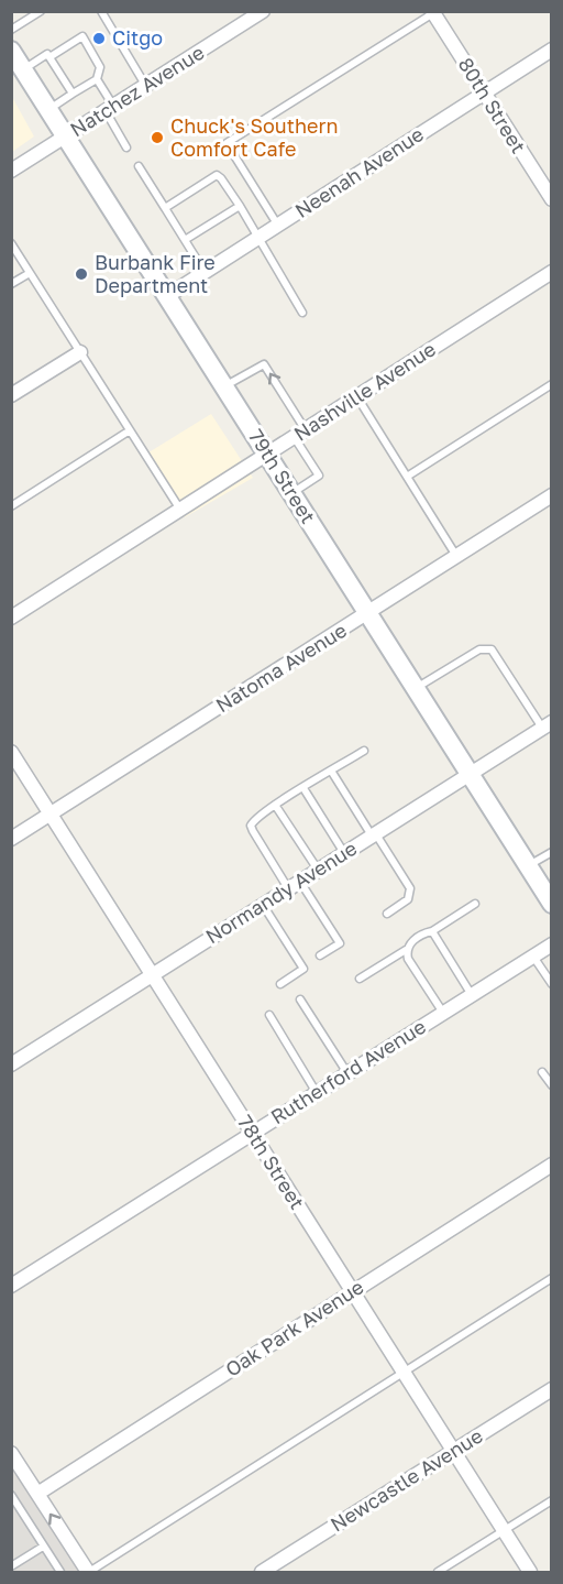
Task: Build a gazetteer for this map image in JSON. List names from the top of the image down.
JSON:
{
  "streets": {
    "main road": ["79th Street"],
    "street": [
      "Natchez Avenue",
      "80th Street",
      "Neenah Avenue",
      "Nashville Avenue",
      "Natoma Avenue",
      "Normandy Avenue",
      "Rutherford Avenue",
      "78th Street",
      "Oak Park Avenue",
      "Newcastle Avenue"
    ]
  },
  "crossings": [
    ["Natchez Avenue", "79th Street"],
    ["80th Street", "Neenah Avenue"],
    ["Neenah Avenue", "79th Street"],
    ["Nashville Avenue", "79th Street"],
    ["79th Street", "Natoma Avenue"],
    ["79th Street", "Normandy Avenue"],
    ["Natoma Avenue", "78th Street"],
    ["Normandy Avenue", "78th Street"],
    ["Rutherford Avenue", "78th Street"],
    ["78th Street", "Oak Park Avenue"],
    ["78th Street", "Newcastle Avenue"]
  ],
  "places": ["Citgo", "Chuck's Southern Comfort Cafe", "Burbank Fire Department"]
}
